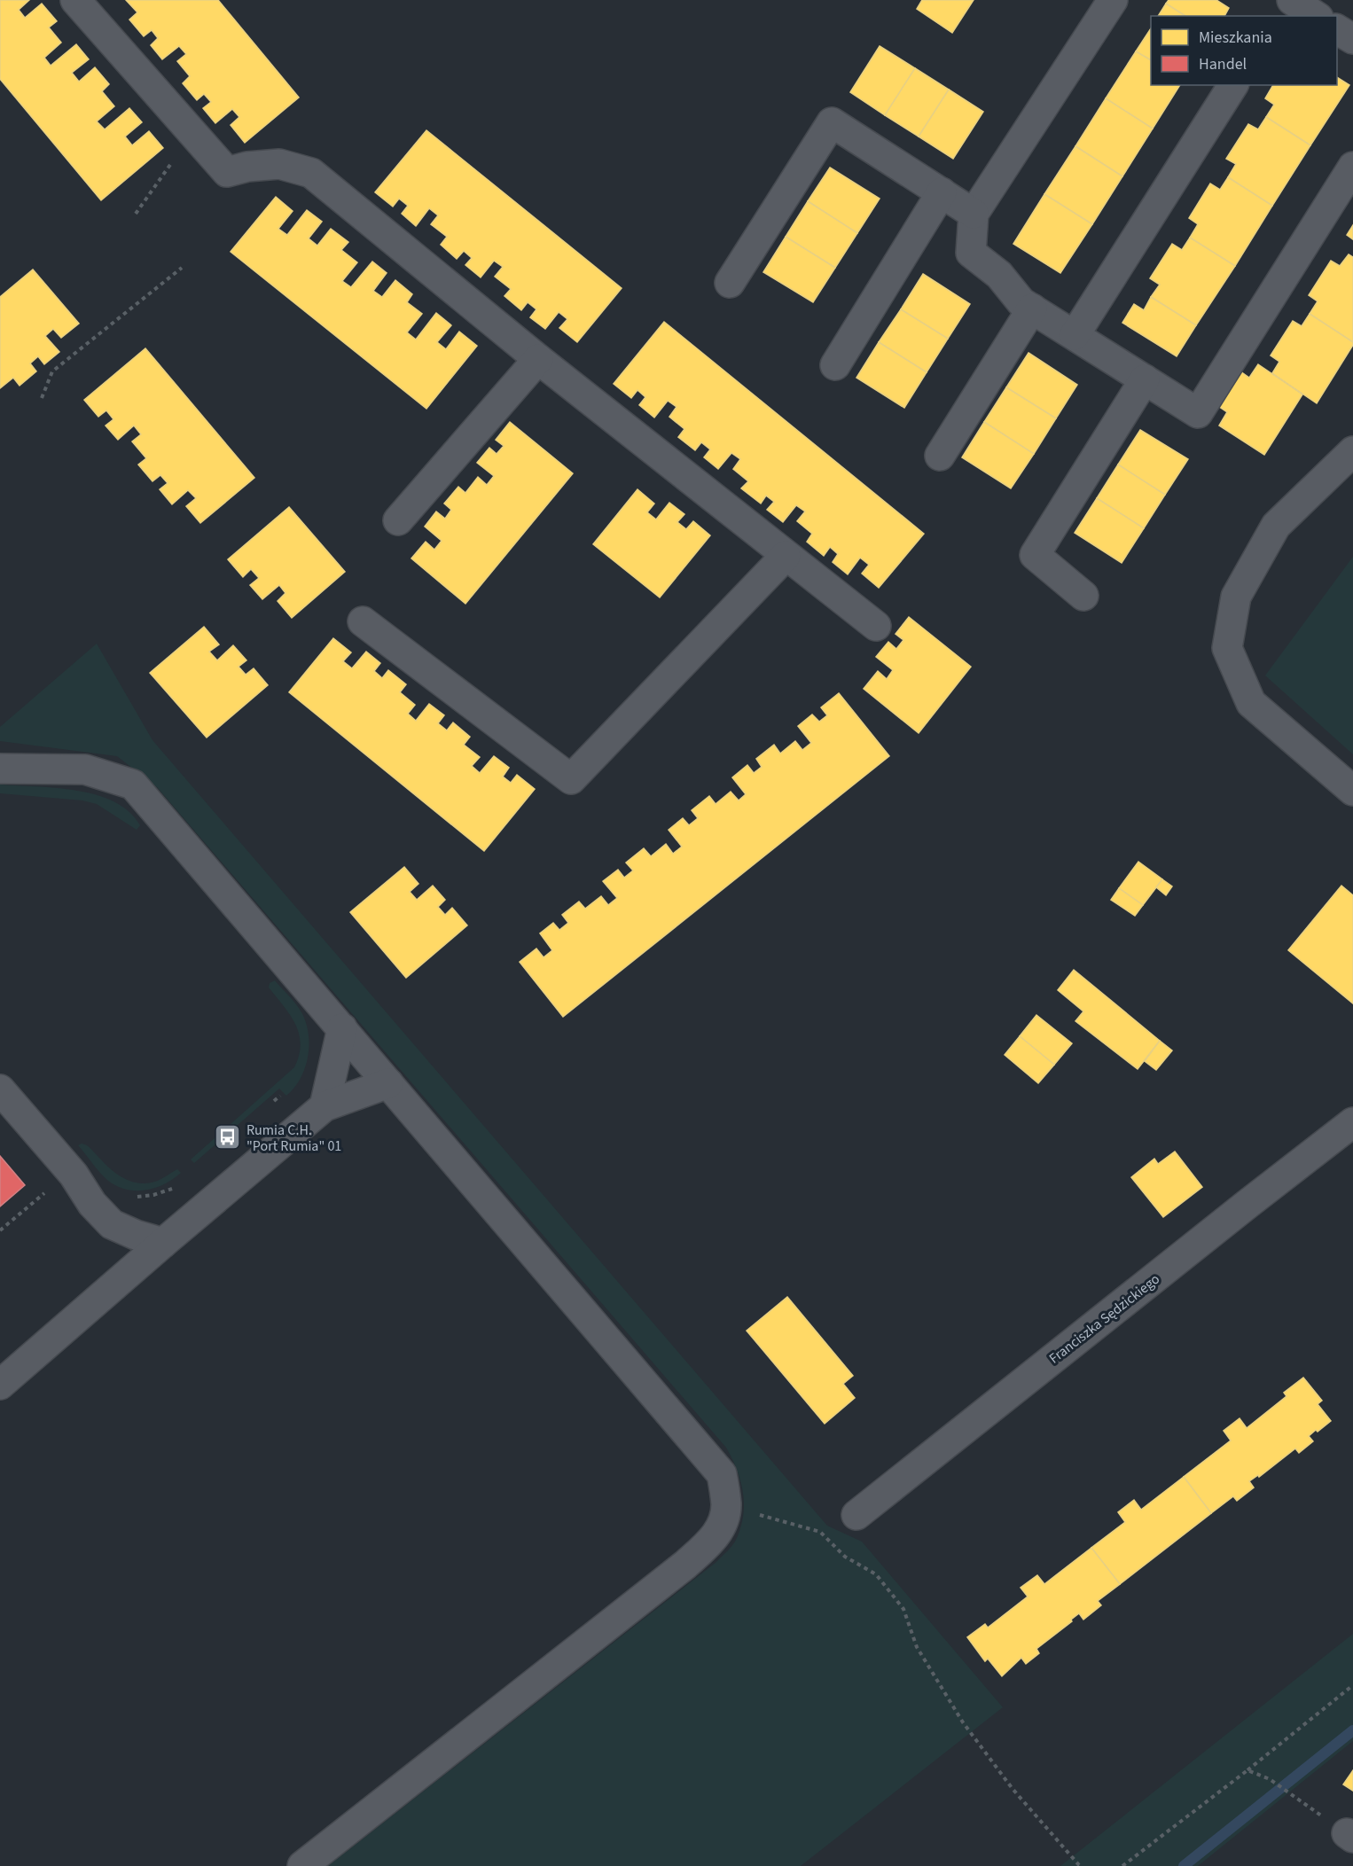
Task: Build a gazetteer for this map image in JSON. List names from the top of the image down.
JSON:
{
  "streets": {
    "street": ["Franciszka Sędzickiego"]
  },
  "places": {
    "bus stop": ["Rumia C.H. \"Port Rumia\" 01"]
  },
  "legend": ["Mieszkania", "Handel"]
}
